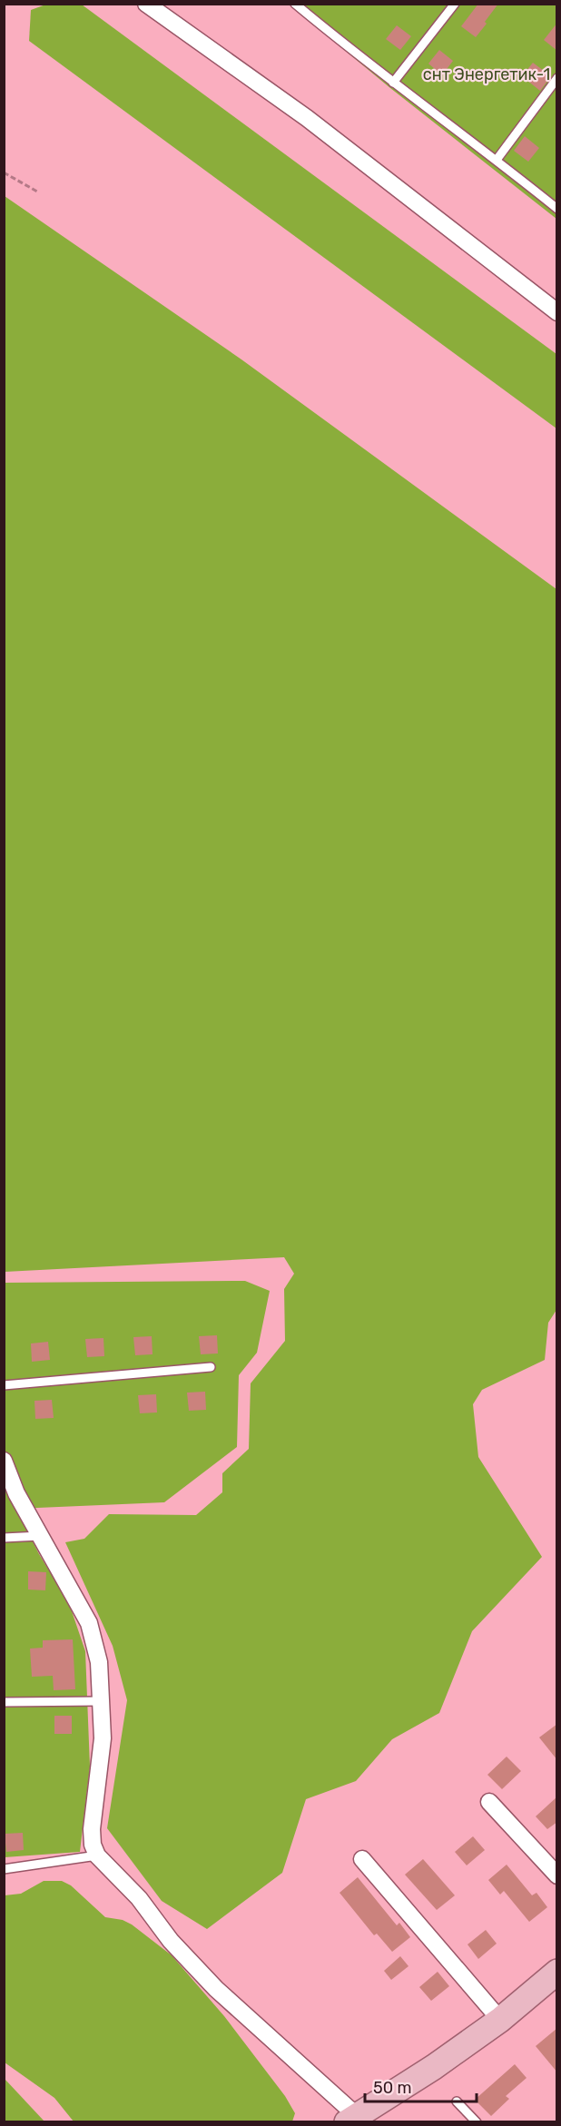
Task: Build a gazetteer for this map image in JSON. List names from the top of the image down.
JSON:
{
  "parks": ["снт Энергетик-1"],
  "scale_bar": "50 m"
}
